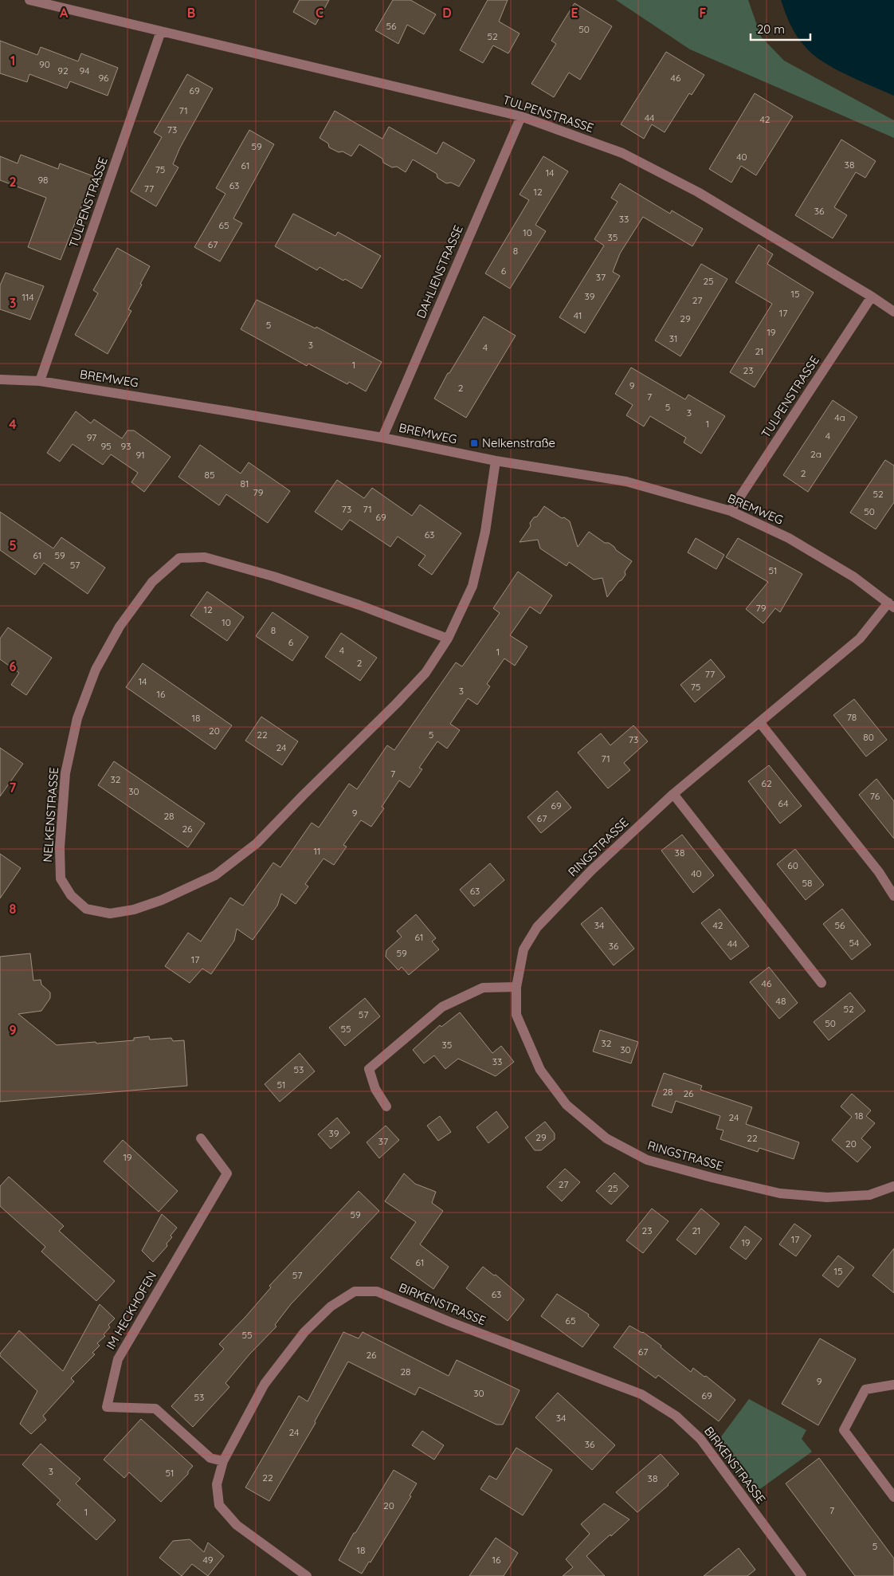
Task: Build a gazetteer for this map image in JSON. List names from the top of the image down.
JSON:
{
  "streets": {
    "street": [
      "TULPENSTRASSE",
      "DAHLIENSTRASSE",
      "BREMWEG",
      "NELKENSTRASSE",
      "RINGSTRASSE",
      "BIRKENSTRASSE",
      "IM HECKHOFEN"
    ]
  },
  "crossings": [
    ["TULPENSTRASSE", "DAHLIENSTRASSE"],
    ["TULPENSTRASSE", "BREMWEG"],
    ["DAHLIENSTRASSE", "BREMWEG"],
    ["BREMWEG", "NELKENSTRASSE"],
    ["BREMWEG", "RINGSTRASSE"],
    ["BIRKENSTRASSE", "IM HECKHOFEN"]
  ],
  "places": {
    "transit": ["Nelkenstraße"]
  },
  "house_numbers": [
    "56",
    "50",
    "52",
    "90",
    "92",
    "94",
    "96",
    "46",
    "69",
    "71",
    "44",
    "42",
    "73",
    "59",
    "40",
    "38",
    "61",
    "75",
    "14",
    "98",
    "63",
    "77",
    "12",
    "36",
    "33",
    "65",
    "10",
    "35",
    "67",
    "8",
    "6",
    "37",
    "25",
    "15",
    "39",
    "114",
    "27",
    "17",
    "41",
    "29",
    "5",
    "19",
    "31",
    "3",
    "4",
    "21",
    "1",
    "23",
    "9",
    "2",
    "7",
    "5",
    "3",
    "4a",
    "1",
    "4",
    "97",
    "95",
    "93",
    "2a",
    "91",
    "2",
    "85",
    "81",
    "79",
    "52",
    "73",
    "71",
    "50",
    "69",
    "63",
    "61",
    "59",
    "57",
    "51",
    "79",
    "12",
    "10",
    "8",
    "6",
    "4",
    "1",
    "2",
    "77",
    "14",
    "75",
    "3",
    "16",
    "78",
    "18",
    "20",
    "22",
    "5",
    "80",
    "73",
    "24",
    "71",
    "7",
    "32",
    "62",
    "30",
    "76",
    "64",
    "69",
    "9",
    "28",
    "67",
    "26",
    "11",
    "38",
    "60",
    "40",
    "58",
    "63",
    "34",
    "42",
    "56",
    "61",
    "54",
    "44",
    "36",
    "59",
    "17",
    "46",
    "48",
    "52",
    "57",
    "50",
    "55",
    "32",
    "35",
    "30",
    "33",
    "53",
    "51",
    "28",
    "26",
    "18",
    "24",
    "39",
    "29",
    "22",
    "37",
    "20",
    "19",
    "27",
    "25",
    "59",
    "23",
    "21",
    "17",
    "19",
    "61",
    "15",
    "57",
    "63",
    "65",
    "55",
    "67",
    "26",
    "28",
    "9",
    "30",
    "69",
    "53",
    "34",
    "24",
    "36",
    "3",
    "51",
    "22",
    "38",
    "20",
    "7",
    "1",
    "5",
    "18",
    "49",
    "16"
  ],
  "scale_bar": "20 m",
  "grid": {
    "columns": [
      "A",
      "B",
      "C",
      "D",
      "E",
      "F"
    ],
    "rows": [
      "1",
      "2",
      "3",
      "4",
      "5",
      "6",
      "7",
      "8",
      "9"
    ]
  }
}
